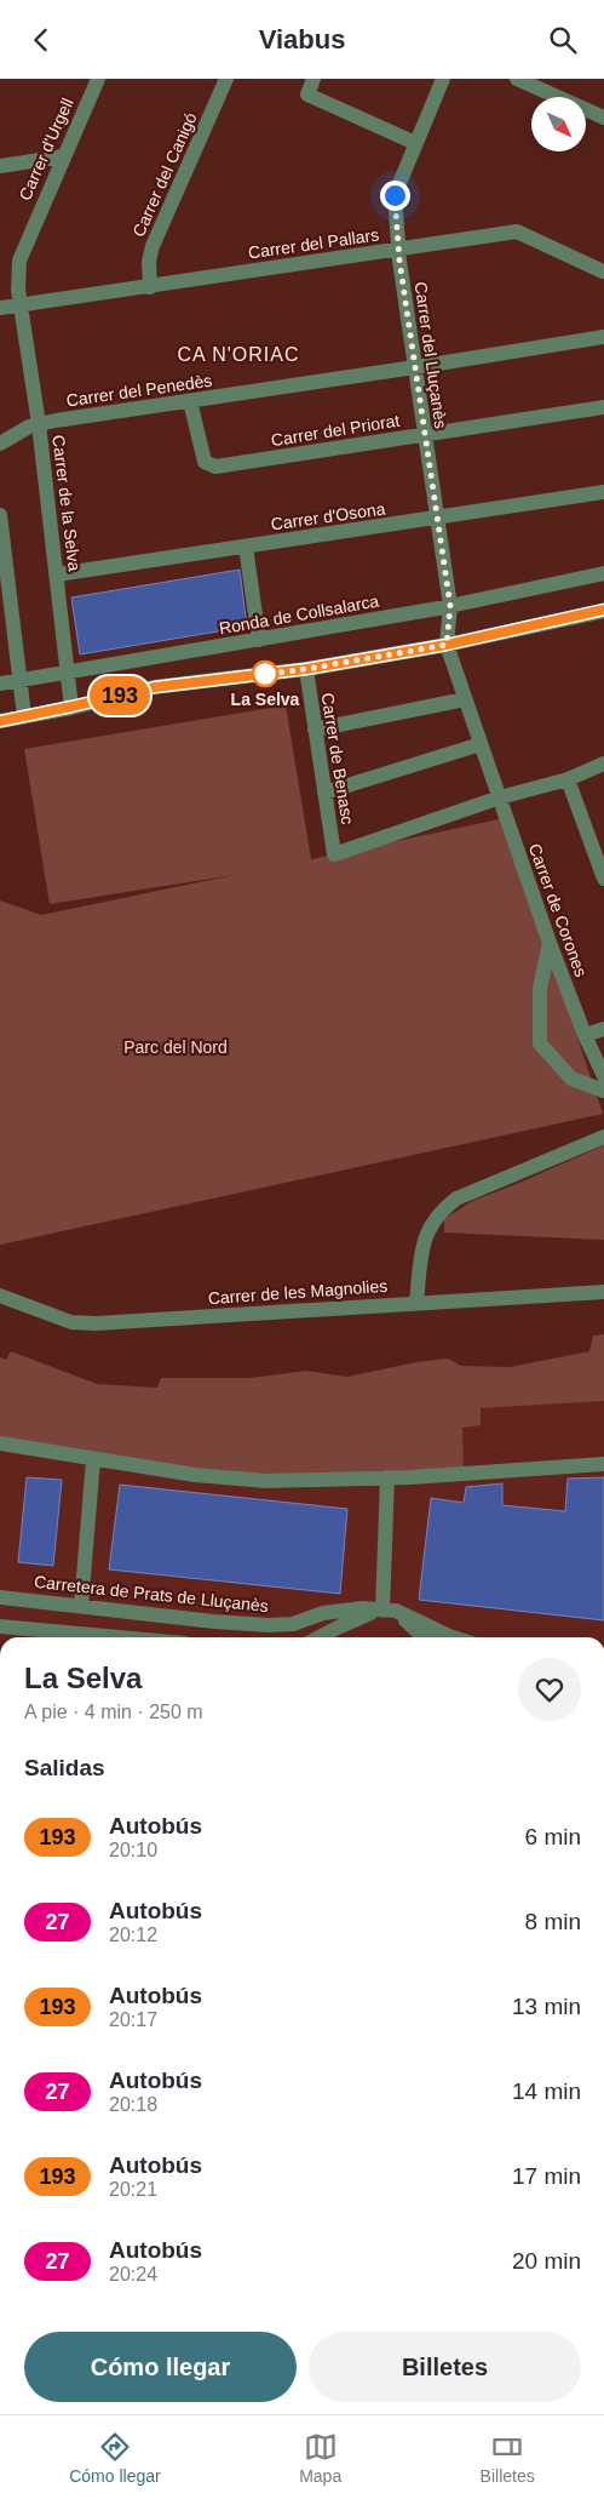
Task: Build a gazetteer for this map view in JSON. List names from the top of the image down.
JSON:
{
  "streets": {
    "street": [
      "Carrer d'Urgell",
      "Carrer del Canigó",
      "Carrer del Pallars",
      "Carrer del Lluçanès",
      "Carrer del Penedès",
      "Carrer del Priorat",
      "Carrer de la Selva",
      "Carrer d'Osona",
      "Ronda de Collsalarca",
      "Carrer de Benasc",
      "Carrer de Corones",
      "Carrer de les Magnolies",
      "Carretera de Prats de Lluçanès"
    ]
  },
  "crossings": [
    ["Carrer d'Urgell", "Carrer del Pallars"],
    ["Carrer d'Urgell", "Carrer de la Selva"],
    ["Carrer del Canigó", "Carrer del Pallars"],
    ["Carrer del Pallars", "Carrer del Lluçanès"],
    ["Carrer del Pallars", "Carrer de la Selva"],
    ["Carrer del Lluçanès", "Carrer del Penedès"],
    ["Carrer del Lluçanès", "Carrer del Priorat"],
    ["Carrer del Lluçanès", "Carrer d'Osona"],
    ["Carrer del Lluçanès", "Ronda de Collsalarca"],
    ["Carrer del Lluçanès", "Carrer de Corones"],
    ["Carrer del Penedès", "Carrer del Priorat"],
    ["Carrer del Penedès", "Carrer de la Selva"],
    ["Carrer de la Selva", "Carrer d'Osona"],
    ["Carrer de la Selva", "Ronda de Collsalarca"],
    ["Carrer de Benasc", "Carrer de Corones"]
  ],
  "districts": ["CA N'ORIAC"],
  "parks": ["Parc del Nord"],
  "places": ["La Selva"],
  "lines": ["bus line 193"],
  "north": "bottom right",
  "page": {
    "header": "Viabus",
    "on_map": "193",
    "heading": [
      ["La Selva", "A pie · 4 min · 250 m"],
      "Salidas"
    ],
    "list": [
      {
        "mark": "193",
        "name": "Autobús",
        "note": "20:10",
        "value": "6 min"
      },
      {
        "mark": "27",
        "name": "Autobús",
        "note": "20:12",
        "value": "8 min"
      },
      {
        "mark": "193",
        "name": "Autobús",
        "note": "20:17",
        "value": "13 min"
      },
      {
        "mark": "27",
        "name": "Autobús",
        "note": "20:18",
        "value": "14 min"
      },
      {
        "mark": "193",
        "name": "Autobús",
        "note": "20:21",
        "value": "17 min"
      },
      {
        "mark": "27",
        "name": "Autobús",
        "note": "20:24",
        "value": "20 min"
      }
    ],
    "buttons": ["Cómo llegar", "Billetes"],
    "tabs": ["Cómo llegar", "Mapa", "Billetes"]
  }
}
